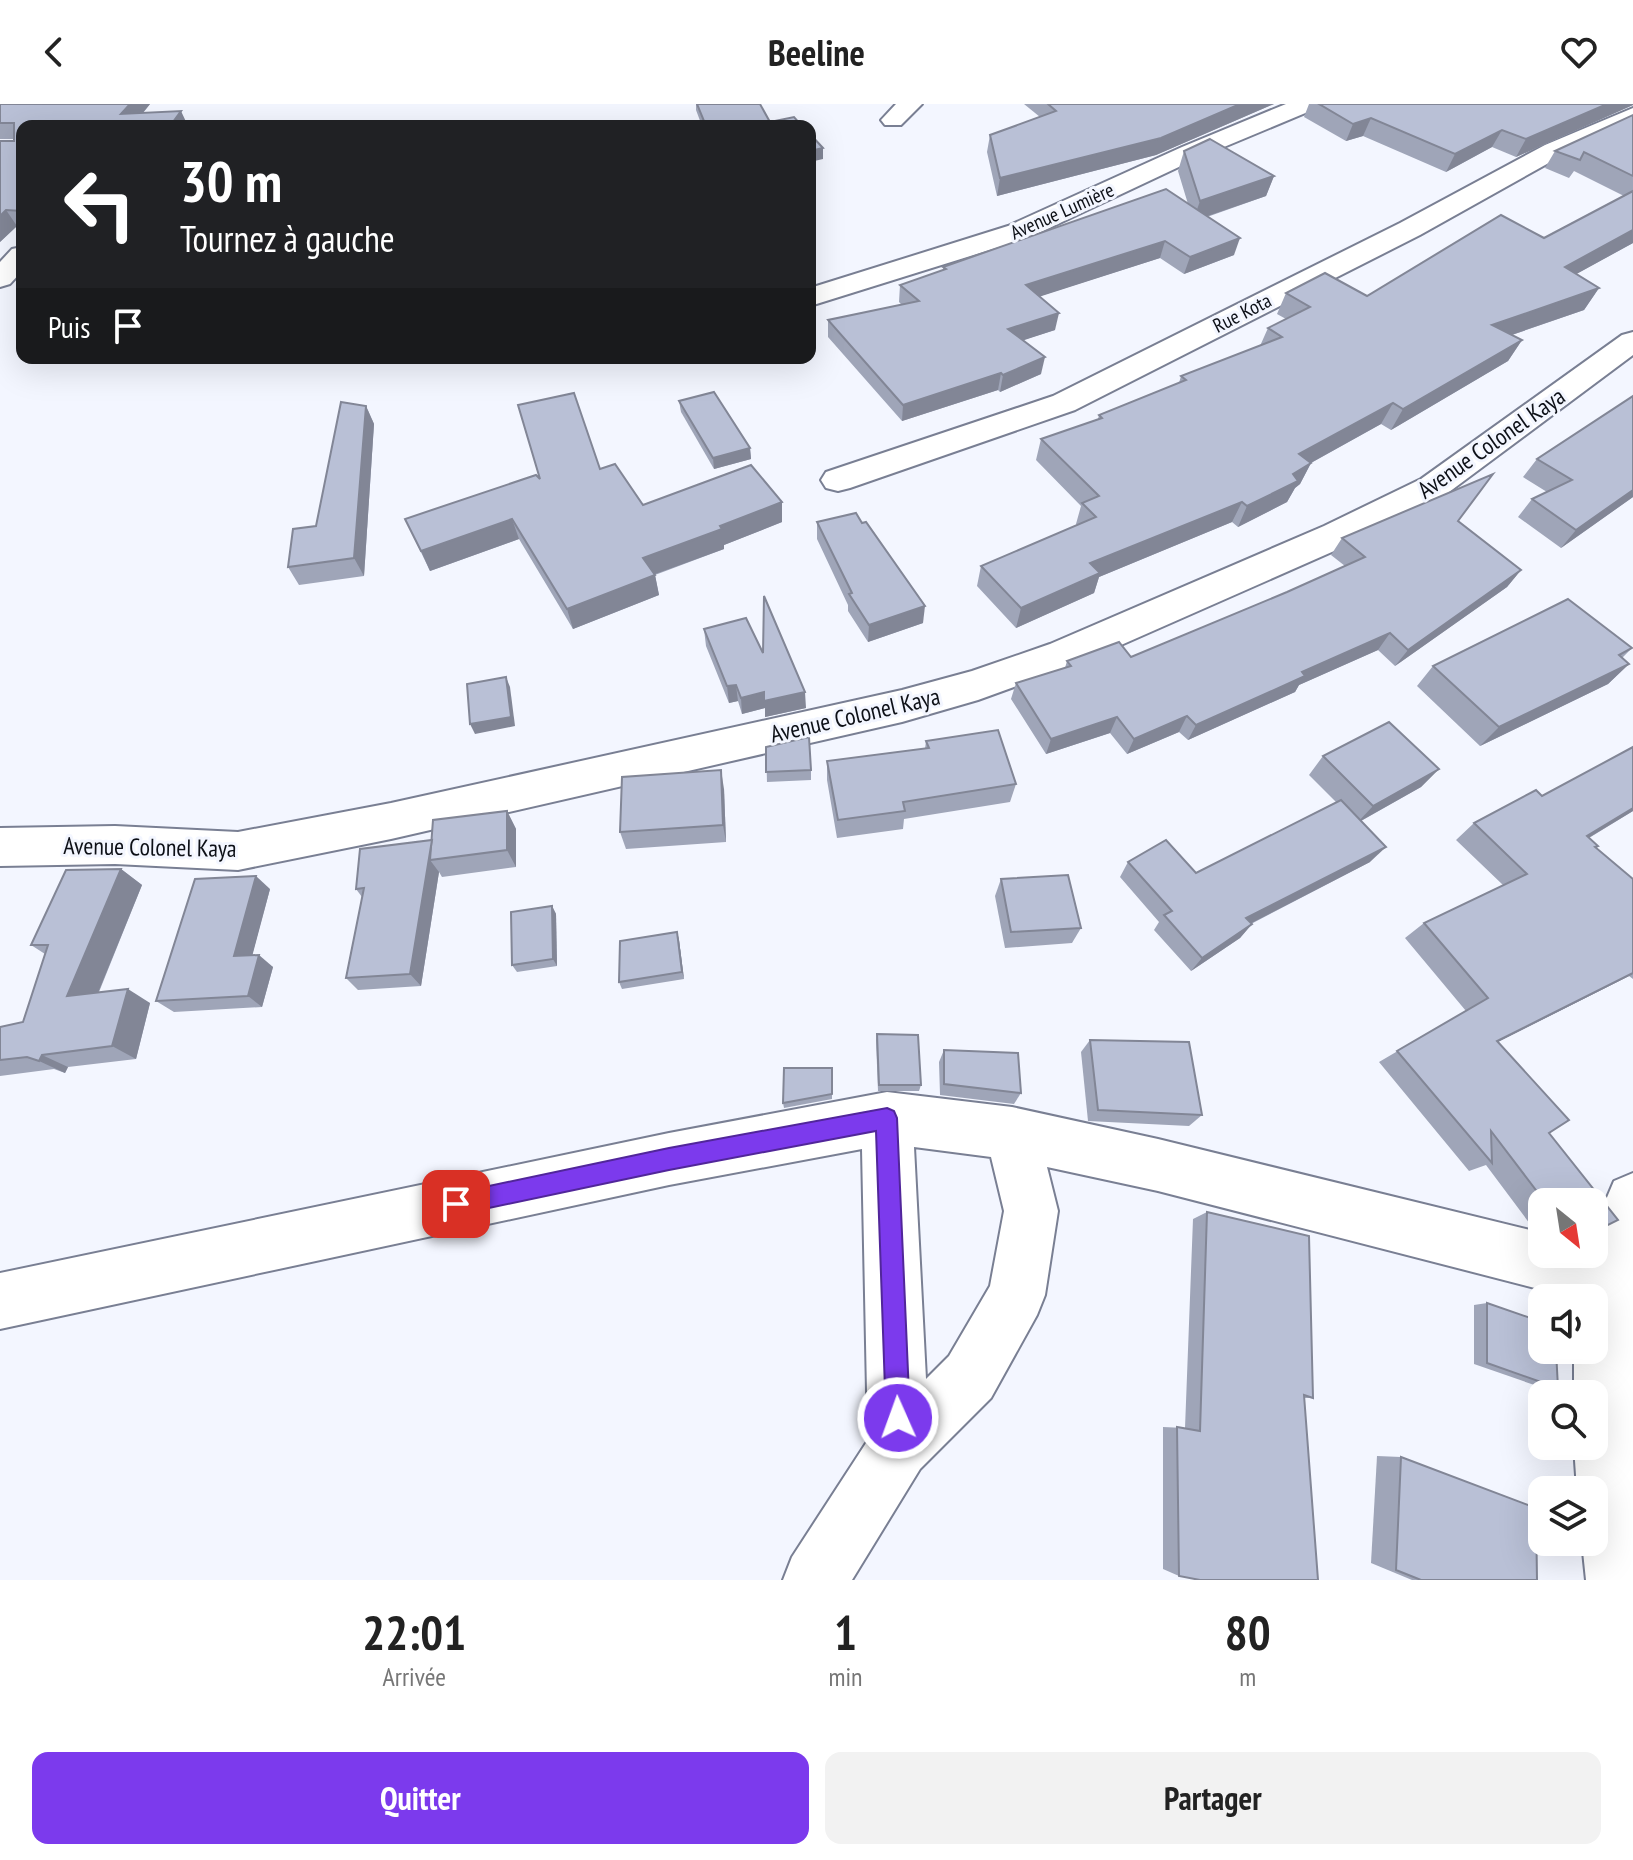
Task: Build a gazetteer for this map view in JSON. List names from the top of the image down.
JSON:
{
  "streets": {
    "street": ["Avenue Lumière", "Rue Kota", "Avenue Colonel Kaya"]
  },
  "north": "bottom right",
  "page": {
    "header": "Beeline",
    "turn": ["30 m", "Tournez à gauche"],
    "then": "Puis",
    "eta": [
      "22:01",
      "Arrivée",
      "1",
      "min",
      "80",
      "m"
    ],
    "buttons": ["Quitter", "Partager"]
  }
}
